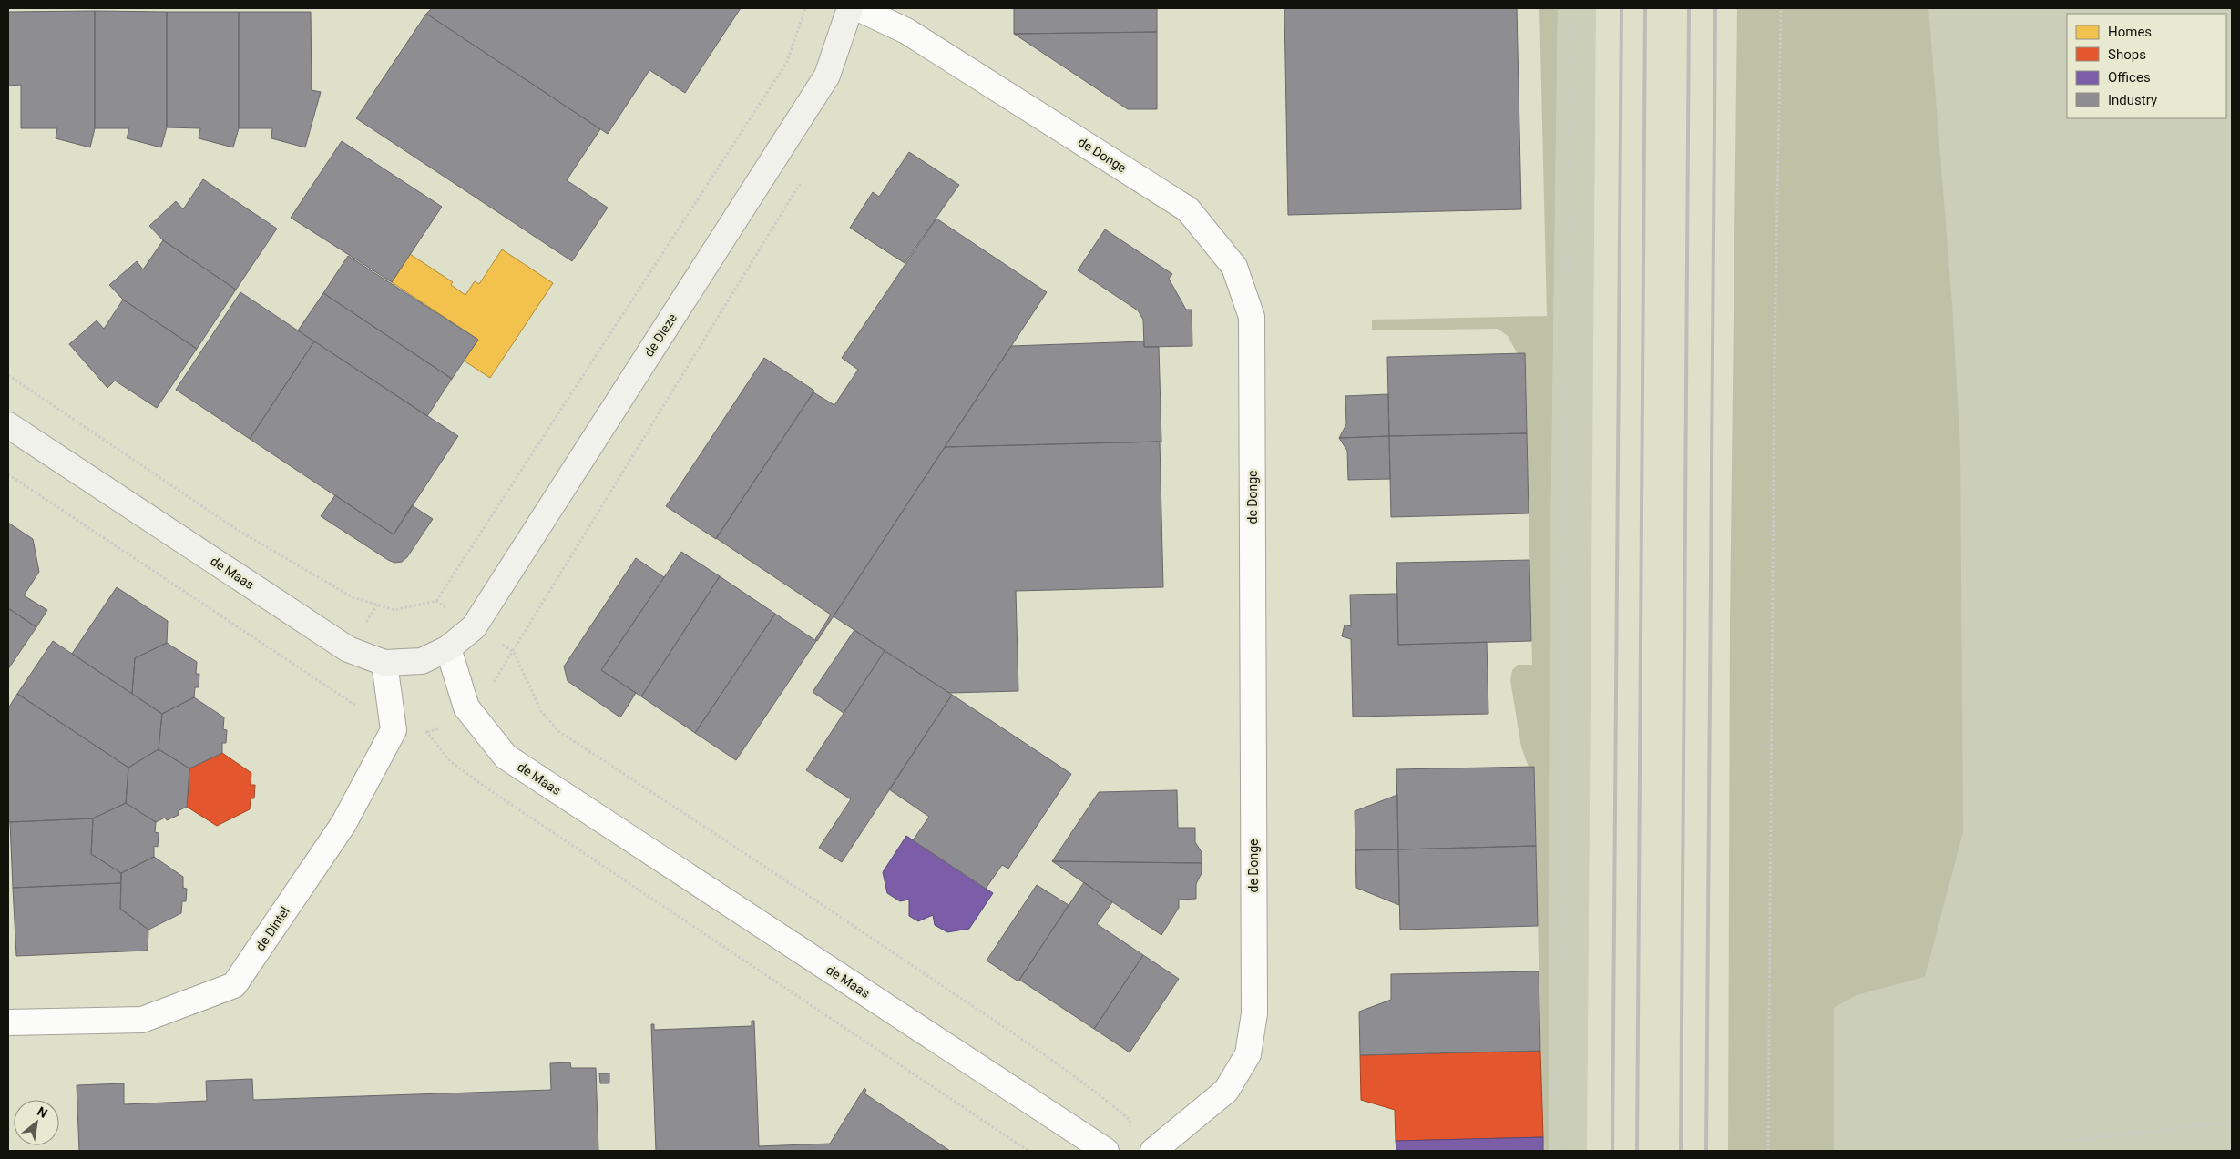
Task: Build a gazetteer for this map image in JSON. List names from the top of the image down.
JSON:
{
  "streets": {
    "street": [
      "de Donge",
      "de Dieze",
      "de Maas",
      "de Dintel"
    ]
  },
  "crossings": [
    ["de Dieze", "de Maas"]
  ],
  "legend": [
    "Homes",
    "Shops",
    "Offices",
    "Industry"
  ],
  "north": "top right"
}
